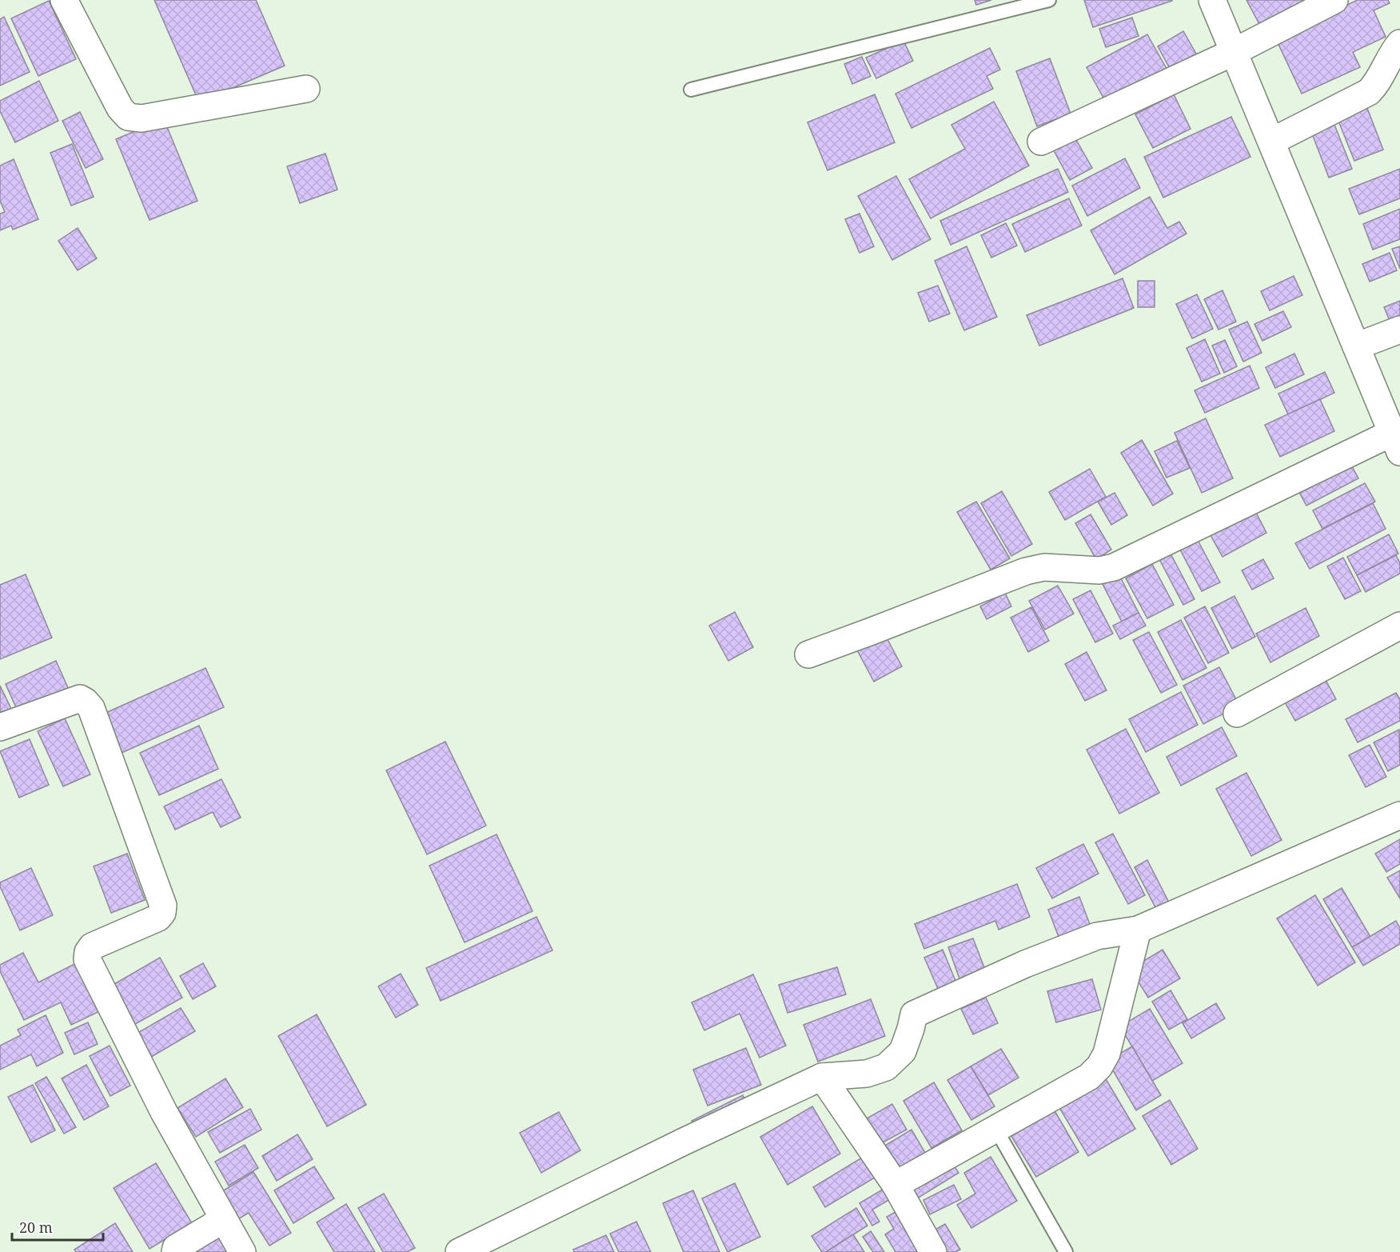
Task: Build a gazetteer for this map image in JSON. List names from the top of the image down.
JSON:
{
  "scale_bar": "20 m"
}
